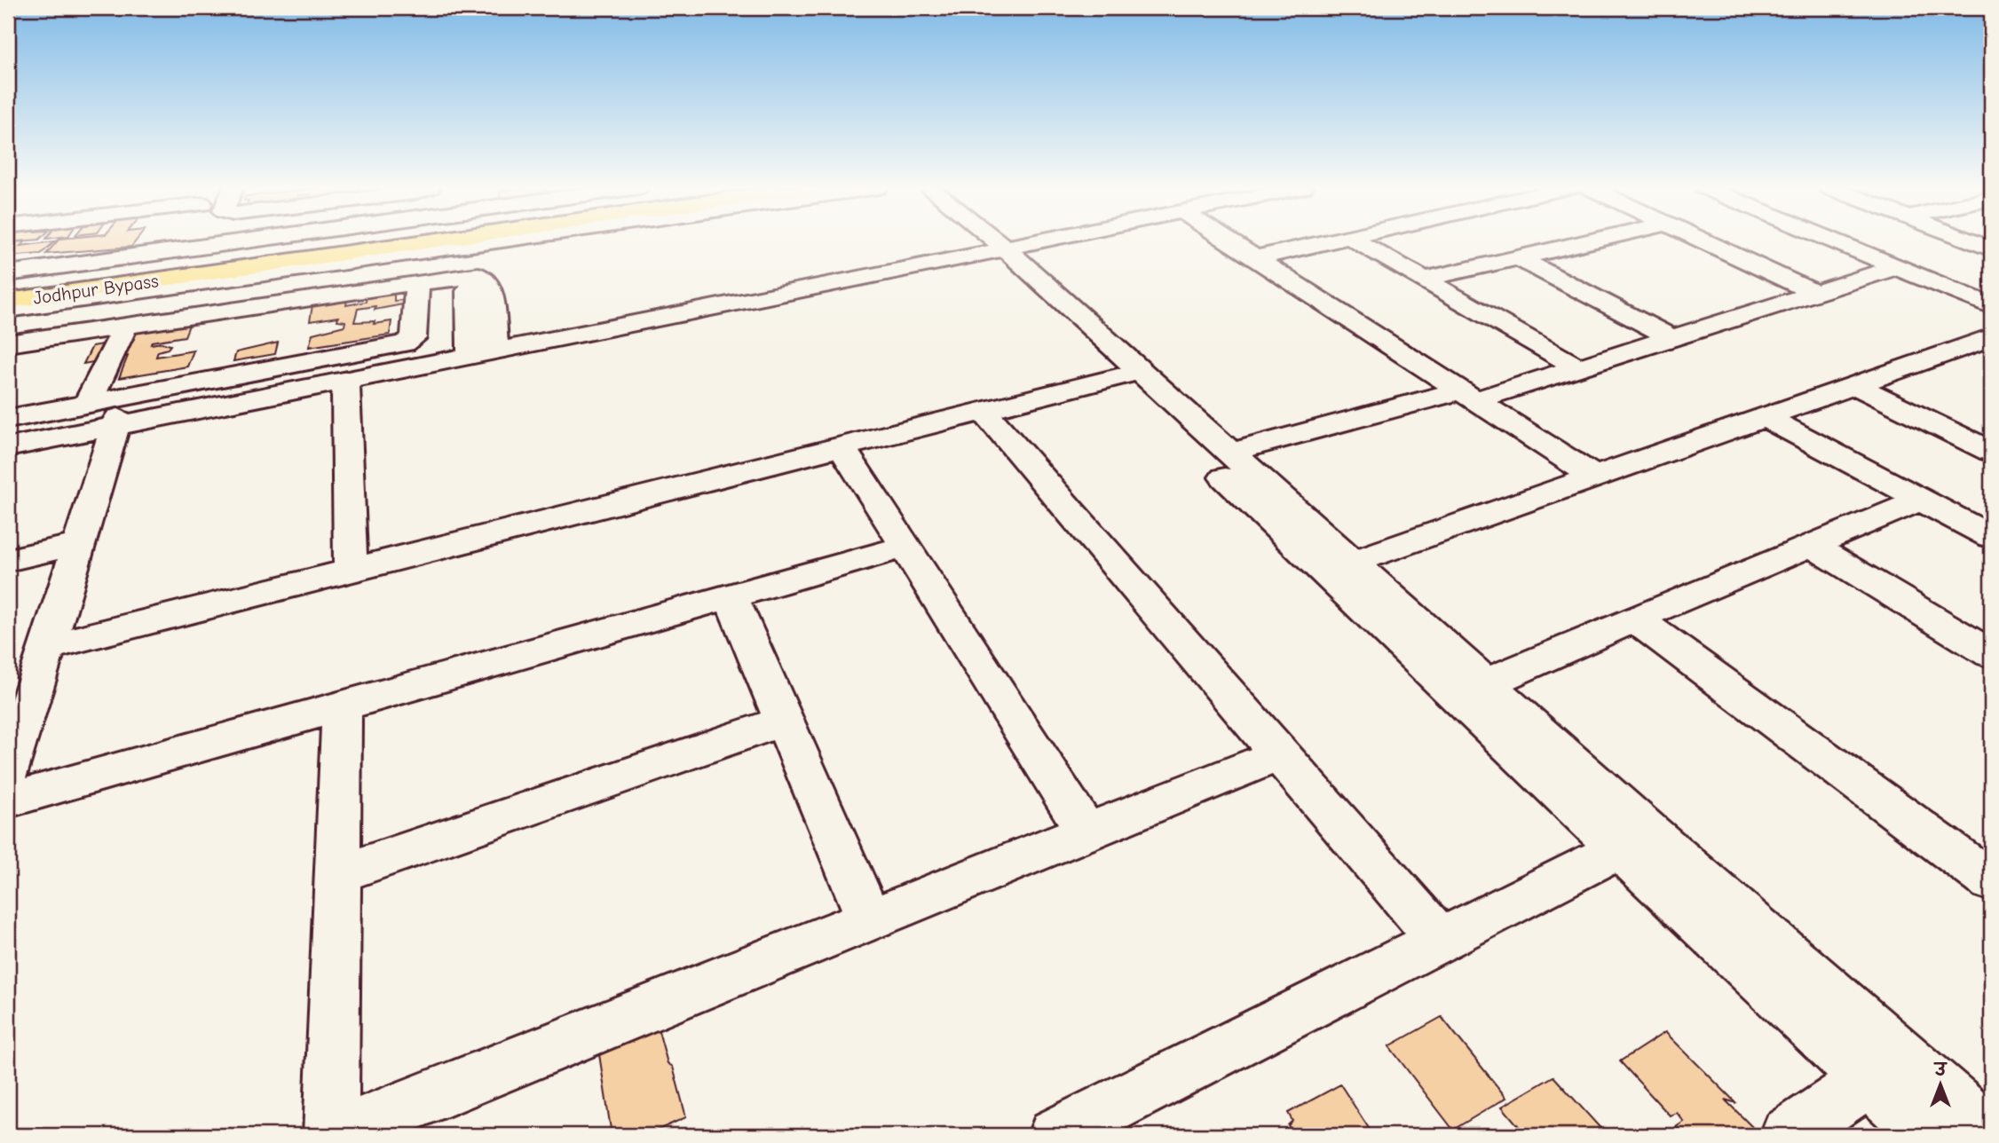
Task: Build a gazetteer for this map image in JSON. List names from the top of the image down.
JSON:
{
  "streets": {
    "highway": ["Jodhpur Bypass"]
  },
  "north": "top"
}
